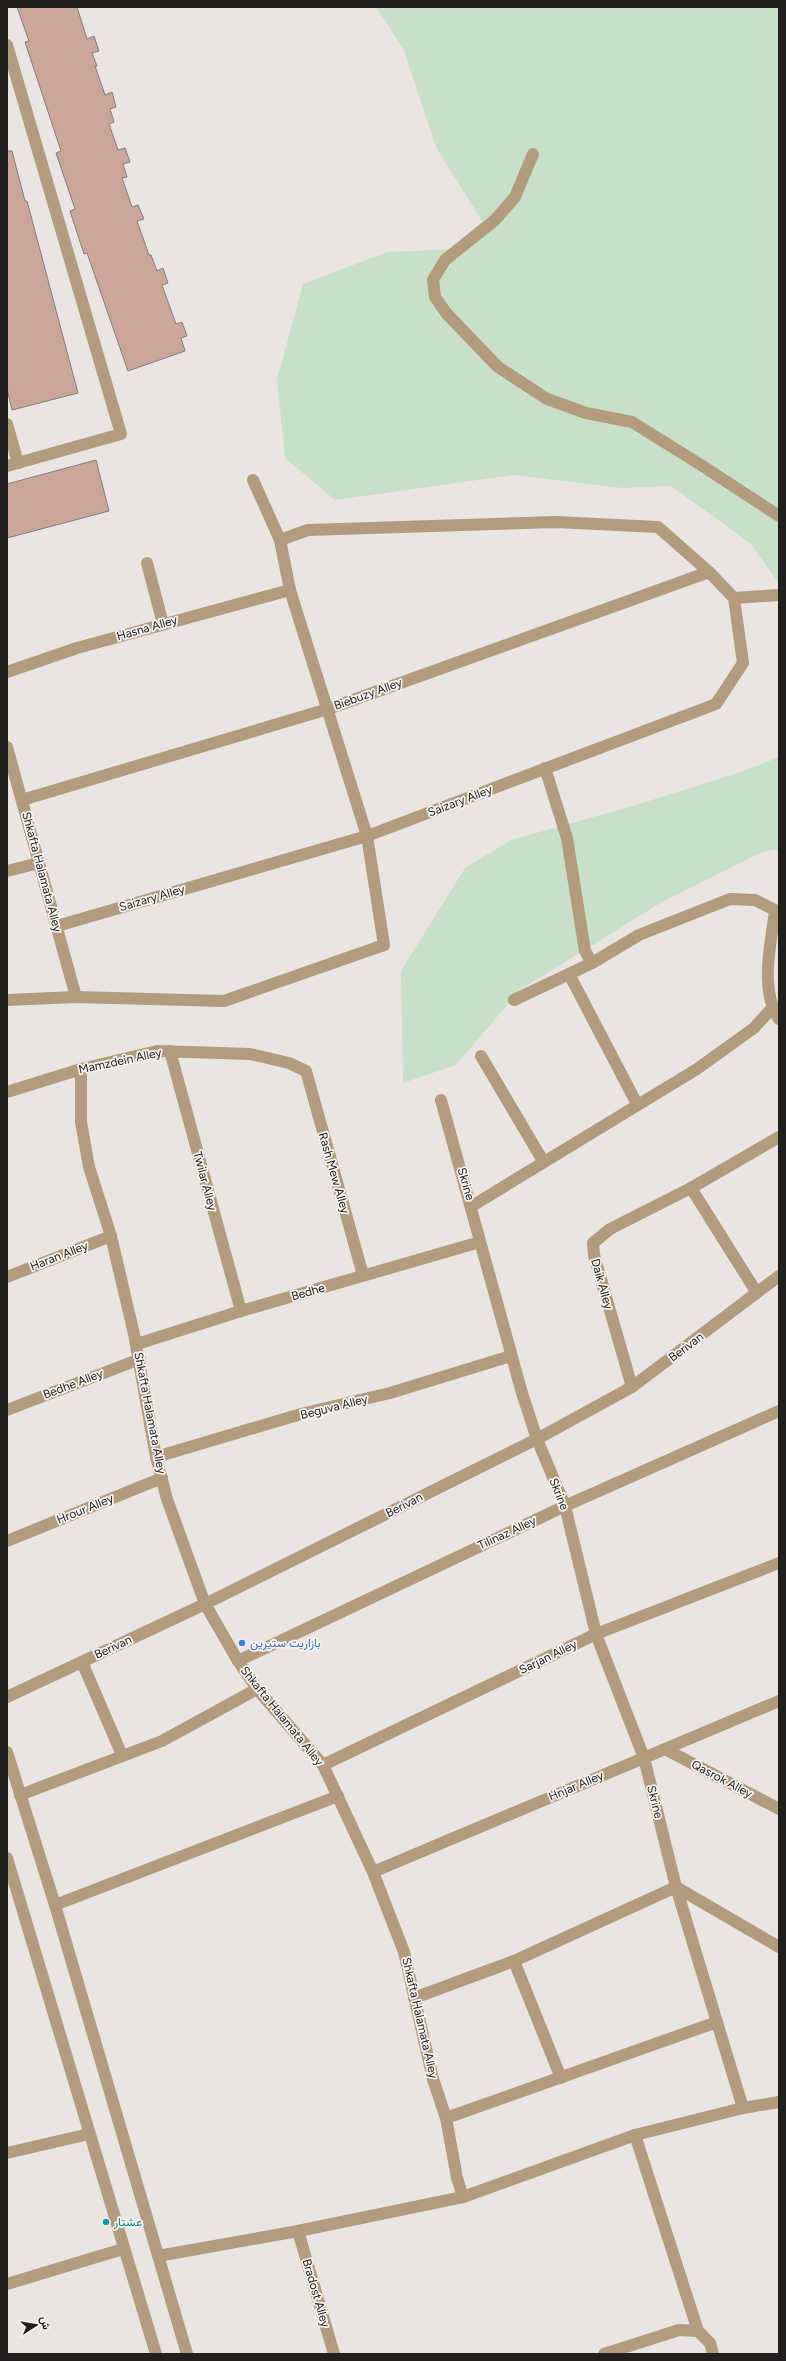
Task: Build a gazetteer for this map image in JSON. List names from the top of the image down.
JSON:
{
  "streets": {
    "street": [
      "Hasna Alley",
      "Biebuzy Alley",
      "Saizary Alley",
      "Shkafta Halamata Alley",
      "Mamzdein Alley",
      "Rash Mew Alley",
      "Twilar Alley",
      "Skrine",
      "Haran Alley",
      "Daik Alley",
      "Bedhe",
      "Berivan",
      "Bedhe Alley",
      "Beguva Alley",
      "Hrour Alley",
      "Tilinaz Alley",
      "Sarjan Alley",
      "Qasrok Alley",
      "Hnjar Alley",
      "Bradost Alley"
    ]
  },
  "crossings": [
    ["Biebuzy Alley", "Shkafta Halamata Alley"],
    ["Saizary Alley", "Shkafta Halamata Alley"],
    ["Shkafta Halamata Alley", "Mamzdein Alley"],
    ["Shkafta Halamata Alley", "Haran Alley"],
    ["Shkafta Halamata Alley", "Bedhe"],
    ["Shkafta Halamata Alley", "Berivan"],
    ["Shkafta Halamata Alley", "Bedhe Alley"],
    ["Shkafta Halamata Alley", "Beguva Alley"],
    ["Shkafta Halamata Alley", "Hrour Alley"],
    ["Shkafta Halamata Alley", "Tilinaz Alley"],
    ["Shkafta Halamata Alley", "Sarjan Alley"],
    ["Shkafta Halamata Alley", "Hnjar Alley"],
    ["Mamzdein Alley", "Rash Mew Alley"],
    ["Mamzdein Alley", "Twilar Alley"],
    ["Rash Mew Alley", "Bedhe"],
    ["Twilar Alley", "Bedhe"],
    ["Skrine", "Bedhe"],
    ["Skrine", "Berivan"],
    ["Skrine", "Beguva Alley"],
    ["Skrine", "Tilinaz Alley"],
    ["Skrine", "Sarjan Alley"],
    ["Skrine", "Hnjar Alley"],
    ["Daik Alley", "Berivan"],
    ["Qasrok Alley", "Hnjar Alley"]
  ],
  "places": ["بازاريت ستيرين", "عشتار"],
  "north": "right"
}
